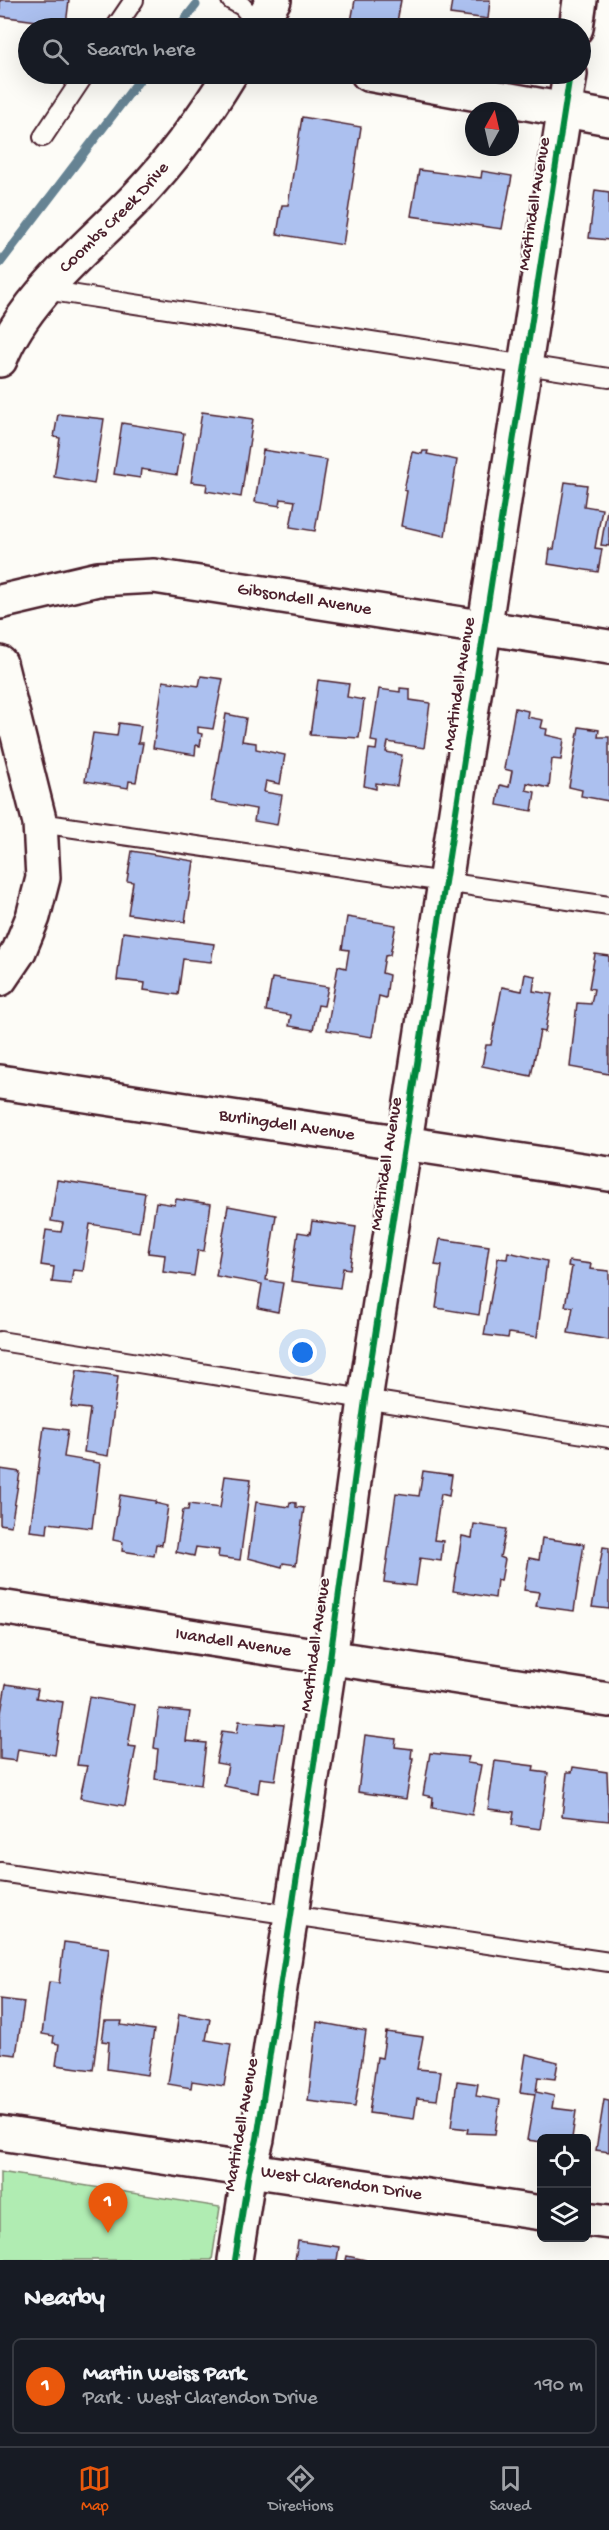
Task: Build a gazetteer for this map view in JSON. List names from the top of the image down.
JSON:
{
  "streets": {
    "street": [
      "Martindell Avenue",
      "Coombs Creek Drive",
      "Gibsondell Avenue",
      "Burlingdell Avenue",
      "Ivandell Avenue",
      "West Clarendon Drive"
    ]
  },
  "crossings": [
    ["Martindell Avenue", "Gibsondell Avenue"],
    ["Martindell Avenue", "Burlingdell Avenue"],
    ["Martindell Avenue", "Ivandell Avenue"],
    ["Martindell Avenue", "West Clarendon Drive"]
  ],
  "north": "top",
  "page": {
    "search": "Search here",
    "pins": "1",
    "heading": "Nearby",
    "list": [
      {
        "mark": "1",
        "name": "Martin Weiss Park",
        "note": "Park · West Clarendon Drive",
        "value": "190 m"
      }
    ],
    "nav": ["Map", "Directions", "Saved"]
  }
}
